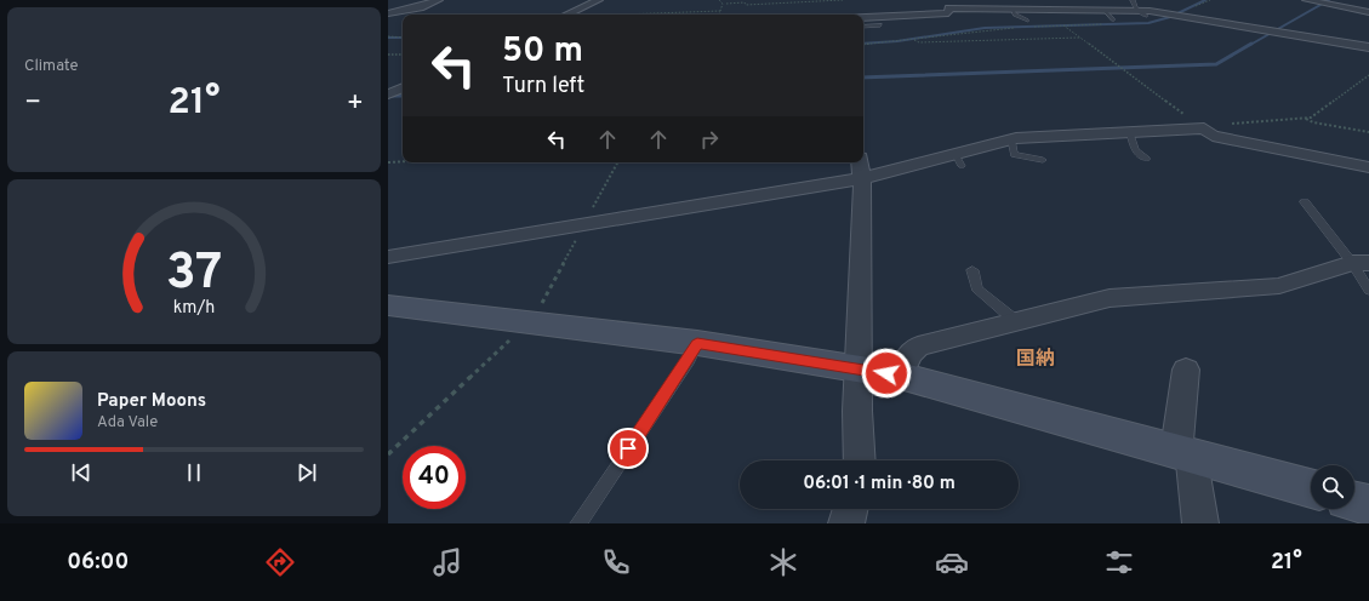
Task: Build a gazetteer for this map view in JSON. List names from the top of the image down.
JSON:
{
  "districts": ["国納"],
  "page": {
    "tile": "Climate",
    "turn": ["50 m", "Turn left"],
    "heat": ["−", "21°", "+"],
    "song": ["Paper Moons", "Ada Vale"],
    "limit": "40",
    "trip": "06:01 · 1 min · 80 m",
    "tabs": ["06:00", "21°"],
    "gauge": ["37", "km/h"]
  }
}
